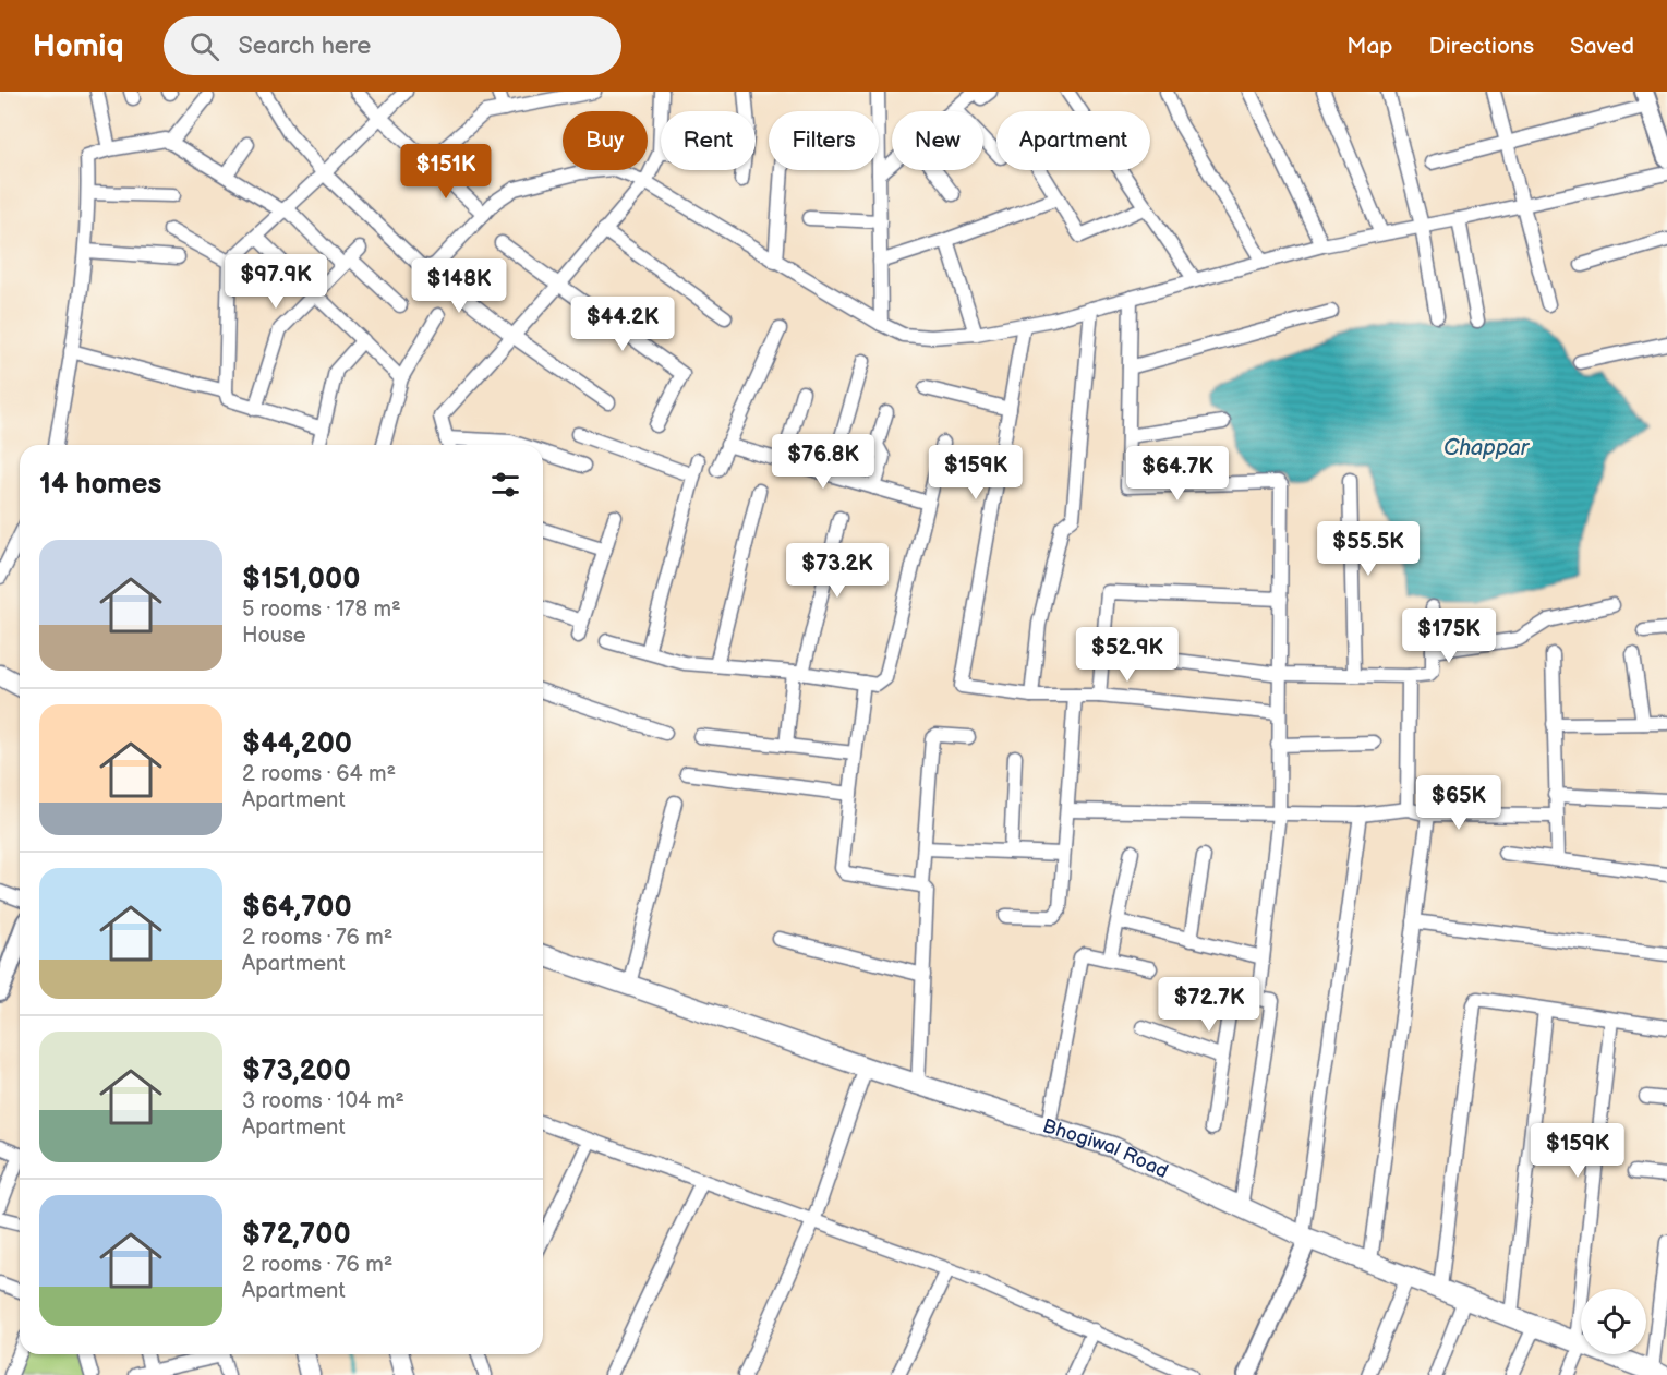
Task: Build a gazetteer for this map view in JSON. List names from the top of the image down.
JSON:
{
  "streets": {
    "main road": ["Bhogiwal Road"]
  },
  "water": ["Chappar"],
  "page": {
    "header": "Homiq",
    "search": "Search here",
    "nav": ["Map", "Directions", "Saved"],
    "chip": [
      "Buy",
      "Rent",
      "Filters",
      "New",
      "Apartment"
    ],
    "price": [
      "$151K",
      "$97.9K",
      "$148K",
      "$44.2K",
      "$76.8K",
      "$159K",
      "$64.7K",
      "$55.5K",
      "$73.2K",
      "$175K",
      "$52.9K",
      "$65K",
      "$72.7K",
      "$159K"
    ],
    "heading": "14 homes",
    "list": [
      {
        "name": "$151,000",
        "note": "5 rooms · 178 m² · House"
      },
      {
        "name": "$44,200",
        "note": "2 rooms · 64 m² · Apartment"
      },
      {
        "name": "$64,700",
        "note": "2 rooms · 76 m² · Apartment"
      },
      {
        "name": "$73,200",
        "note": "3 rooms · 104 m² · Apartment"
      },
      {
        "name": "$72,700",
        "note": "2 rooms · 76 m² · Apartment"
      }
    ]
  }
}
